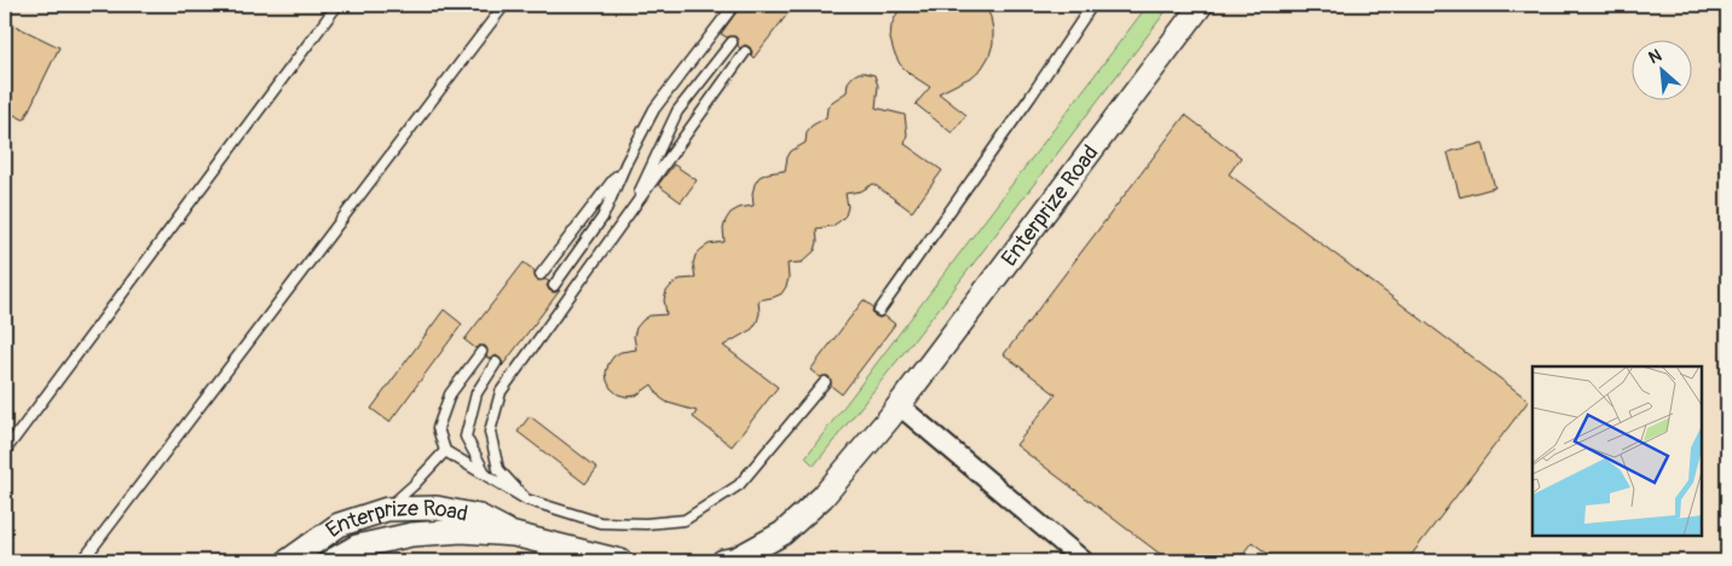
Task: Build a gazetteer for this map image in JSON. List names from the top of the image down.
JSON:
{
  "streets": {
    "street": ["Enterprize Road"]
  },
  "north": "top left"
}
